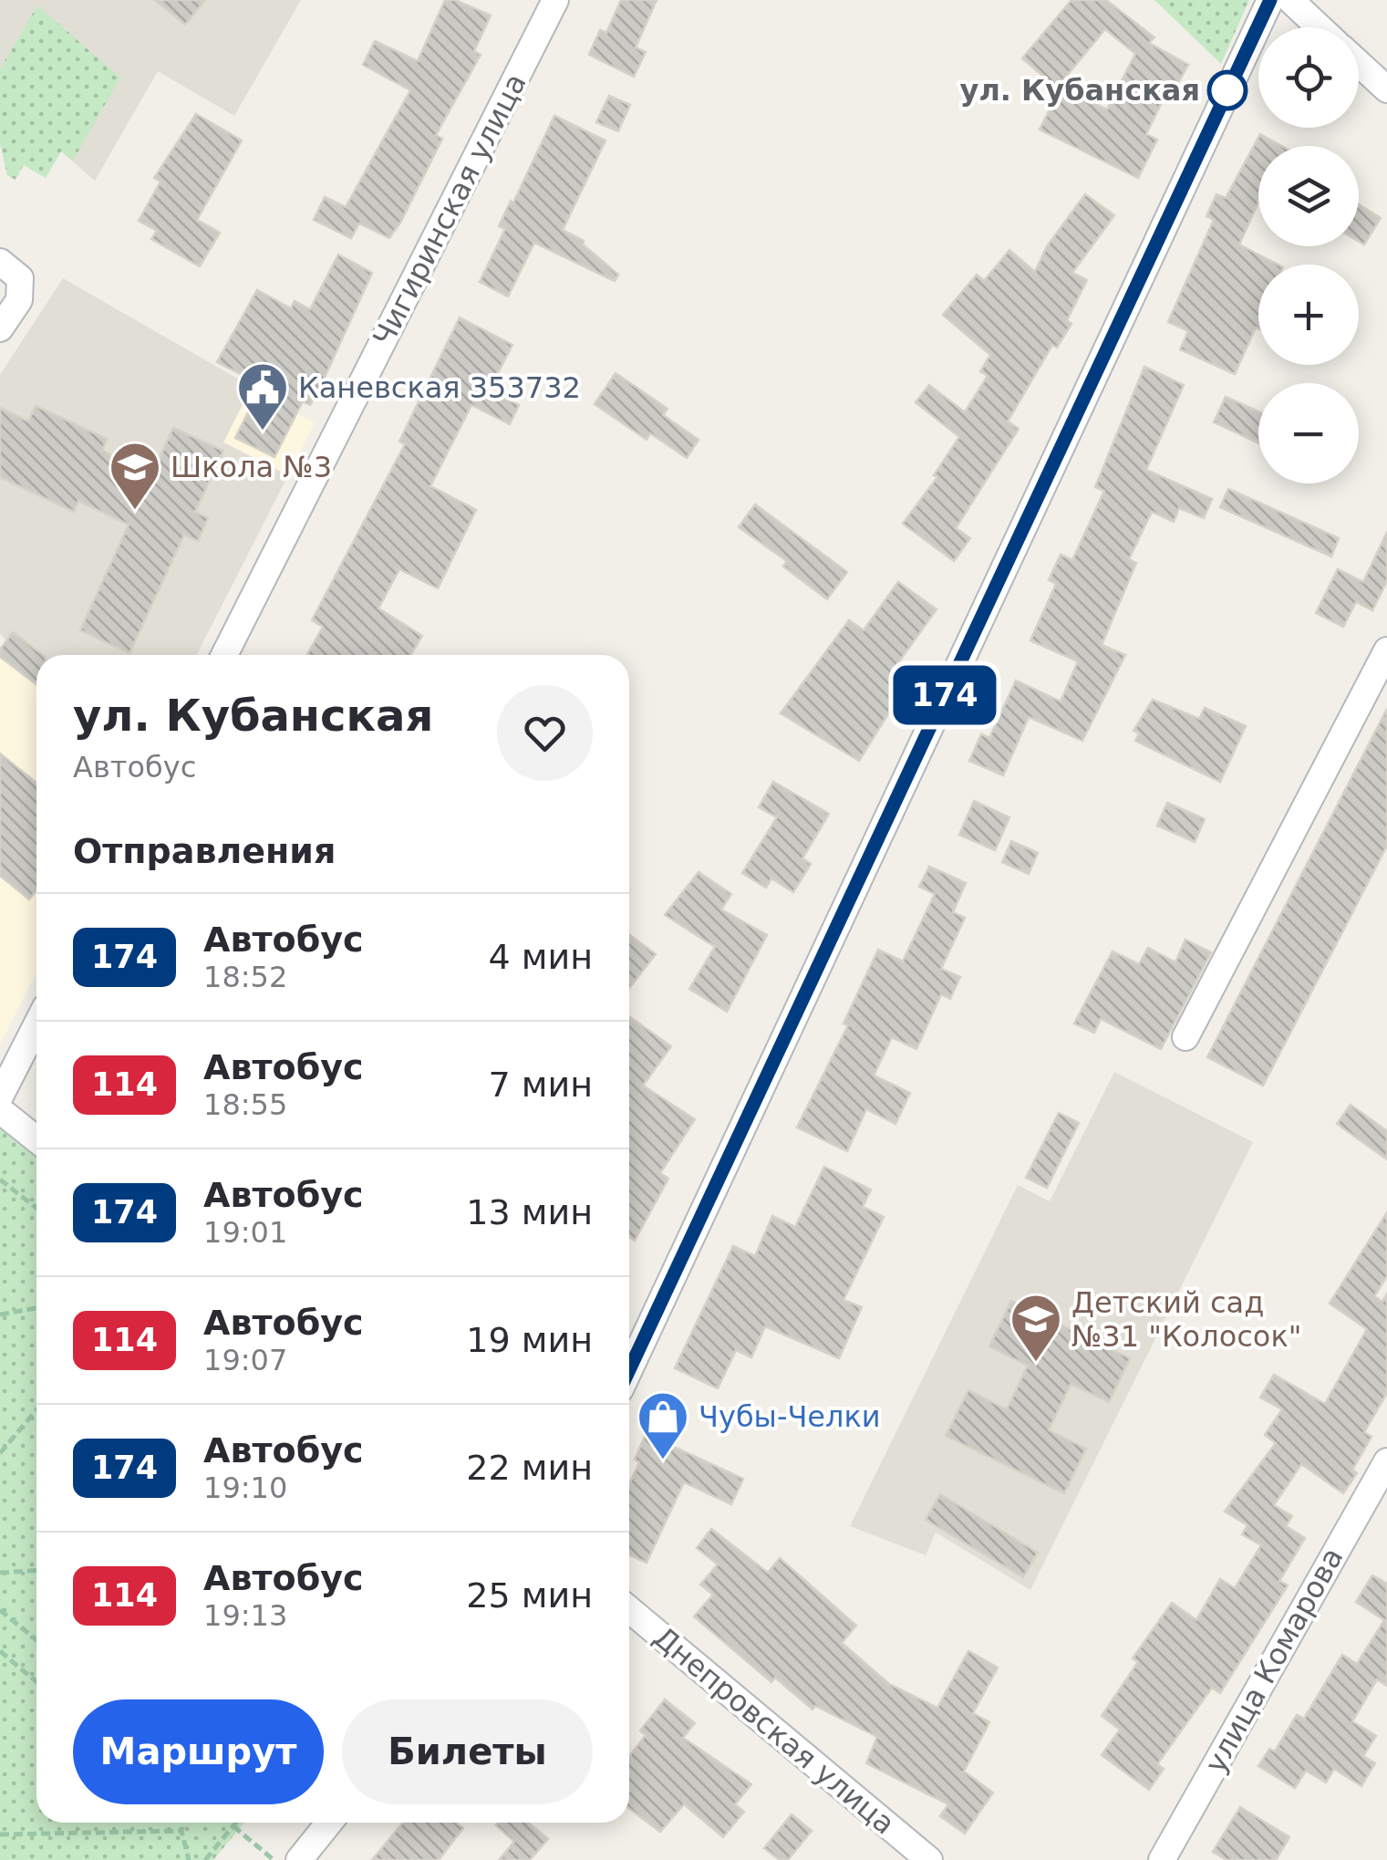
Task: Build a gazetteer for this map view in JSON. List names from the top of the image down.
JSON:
{
  "streets": {
    "street": ["Чигиринская улица", "улица Комарова", "Днепровская улица"]
  },
  "places": {
    "other": ["ул. Кубанская"],
    "public building": ["Каневская 353732"],
    "school or university": ["Школа №3", "Детский сад №31 \"Колосок\""],
    "shop": ["Чубы-Челки"]
  },
  "lines": ["bus line 174"],
  "page": {
    "on_map": "174",
    "map_buttons": ["+", "−"],
    "heading": [
      ["ул. Кубанская", "Автобус"],
      "Отправления"
    ],
    "list": [
      {
        "mark": "174",
        "name": "Автобус",
        "note": "18:52",
        "value": "4 мин"
      },
      {
        "mark": "114",
        "name": "Автобус",
        "note": "18:55",
        "value": "7 мин"
      },
      {
        "mark": "174",
        "name": "Автобус",
        "note": "19:01",
        "value": "13 мин"
      },
      {
        "mark": "114",
        "name": "Автобус",
        "note": "19:07",
        "value": "19 мин"
      },
      {
        "mark": "174",
        "name": "Автобус",
        "note": "19:10",
        "value": "22 мин"
      },
      {
        "mark": "114",
        "name": "Автобус",
        "note": "19:13",
        "value": "25 мин"
      }
    ],
    "buttons": ["Маршрут", "Билеты"]
  }
}
